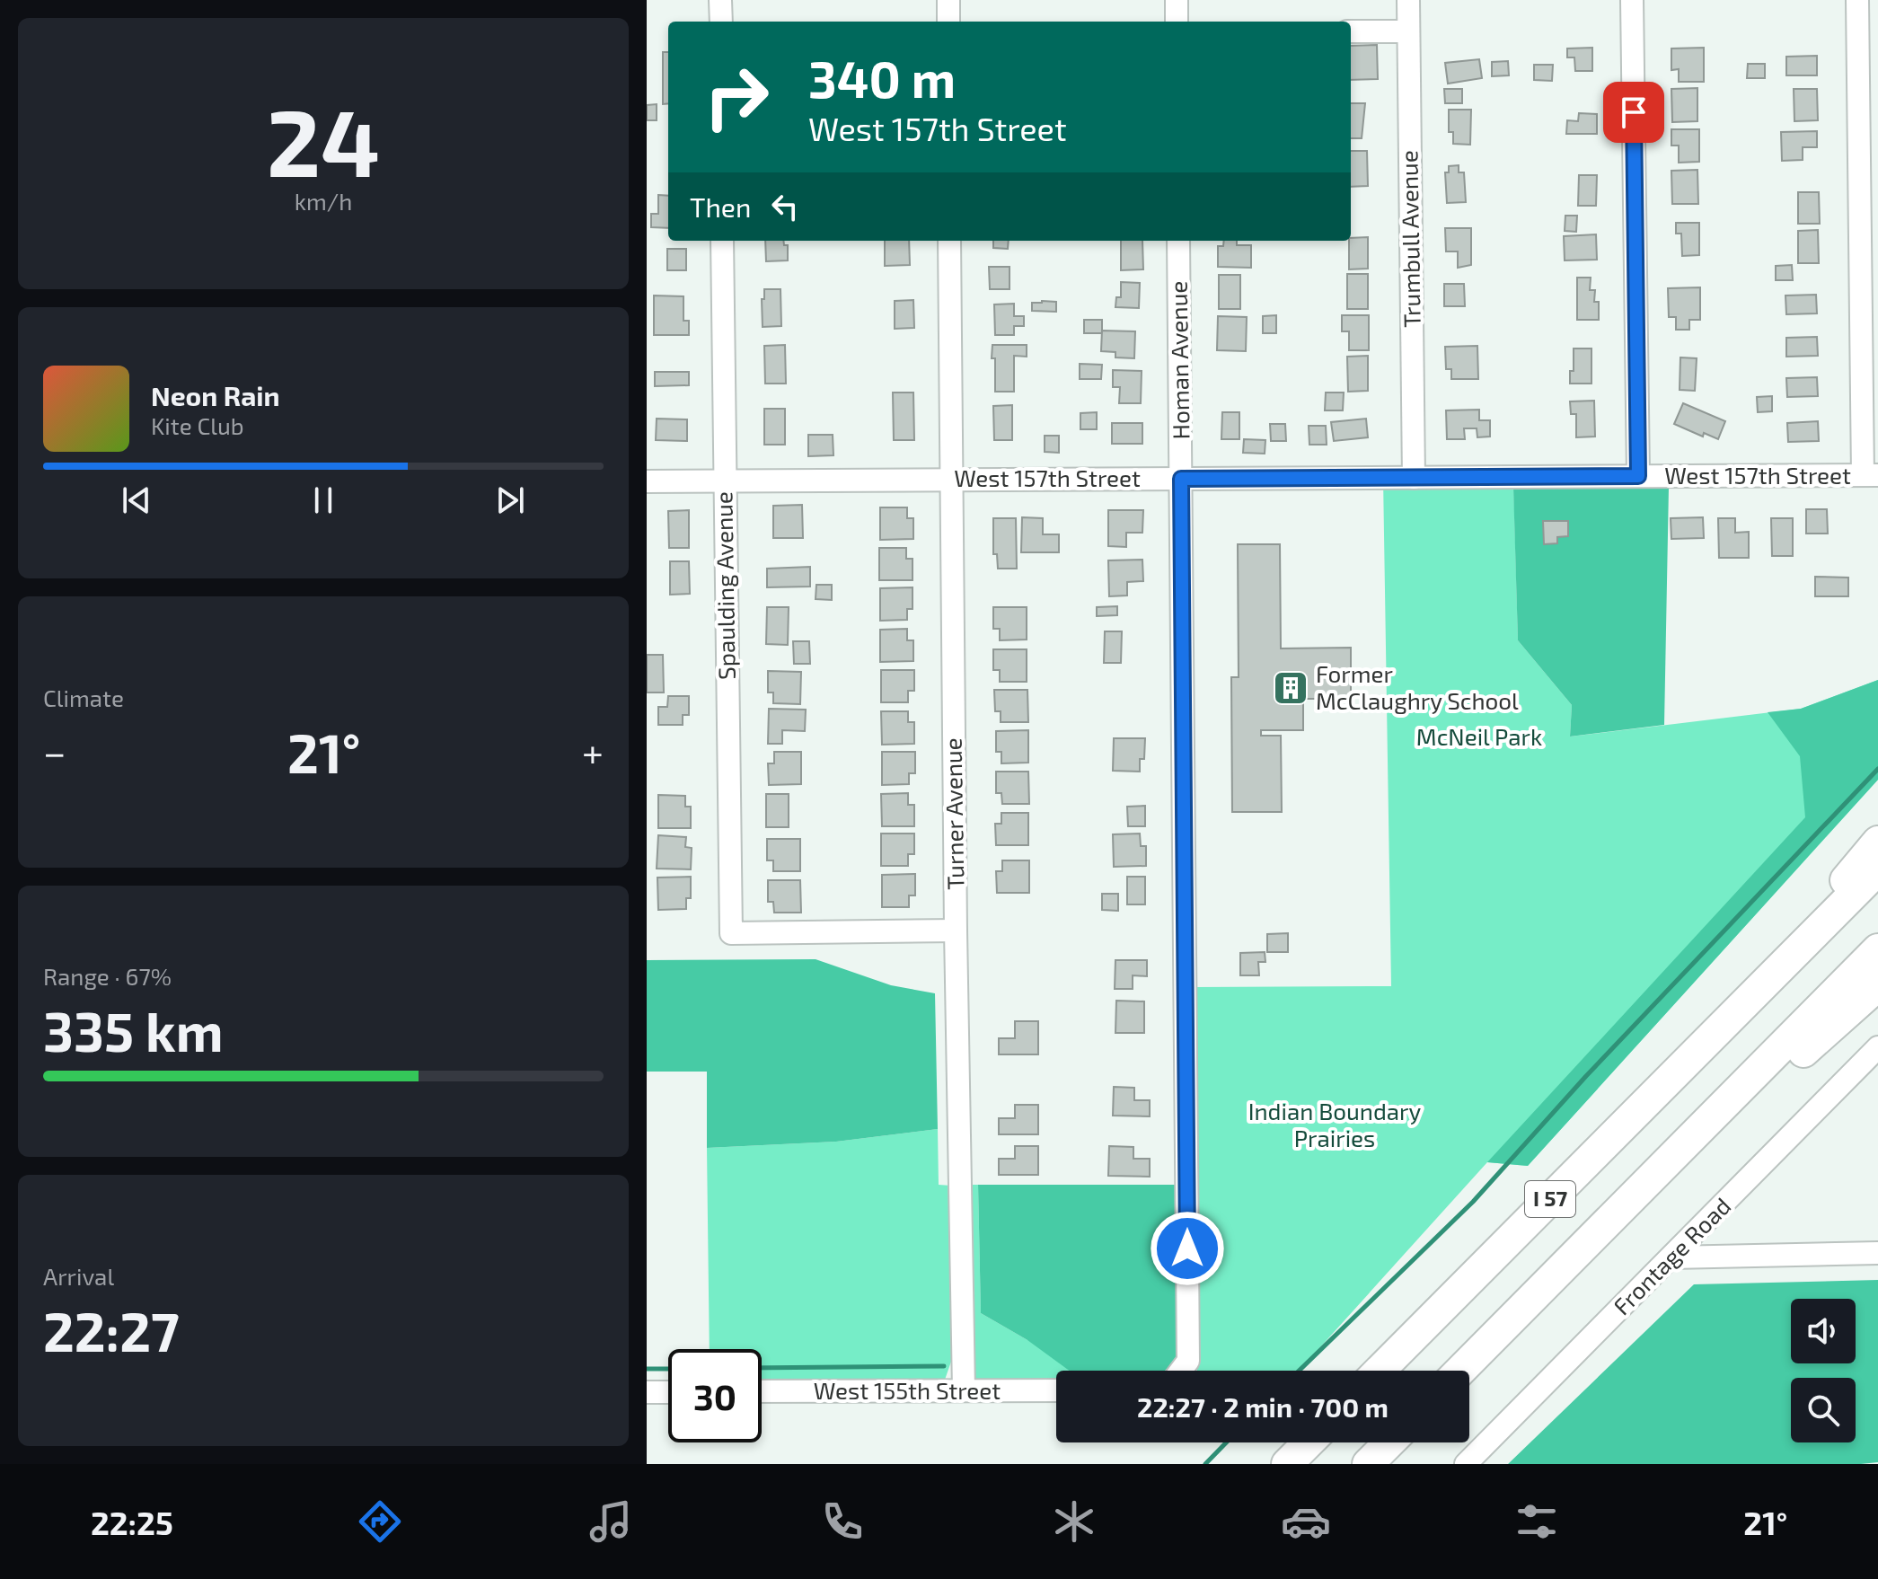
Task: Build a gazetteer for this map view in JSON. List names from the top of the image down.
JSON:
{
  "streets": {
    "highway": ["I 57"],
    "street": [
      "Trumbull Avenue",
      "Homan Avenue",
      "West 157th Street",
      "Spaulding Avenue",
      "Turner Avenue",
      "Frontage Road",
      "West 155th Street"
    ]
  },
  "crossings": [
    ["Trumbull Avenue", "West 157th Street"],
    ["Homan Avenue", "West 157th Street"],
    ["West 157th Street", "Spaulding Avenue"],
    ["West 157th Street", "Turner Avenue"],
    ["Spaulding Avenue", "Turner Avenue"],
    ["Turner Avenue", "West 155th Street"]
  ],
  "parks": ["McNeil Park", "Indian Boundary Prairies"],
  "places": {
    "building": ["Former McClaughry School"]
  },
  "page": {
    "tile": [
      ["24", "km/h"],
      "Climate",
      ["Range · 67%", "335 km"],
      ["Arrival", "22:27"]
    ],
    "turn": ["340 m", "West 157th Street"],
    "then": "Then",
    "song": ["Neon Rain", "Kite Club"],
    "heat": ["−", "21°", "+"],
    "limit": "30",
    "trip": "22:27 · 2 min · 700 m",
    "tabs": ["22:25", "21°"]
  }
}
